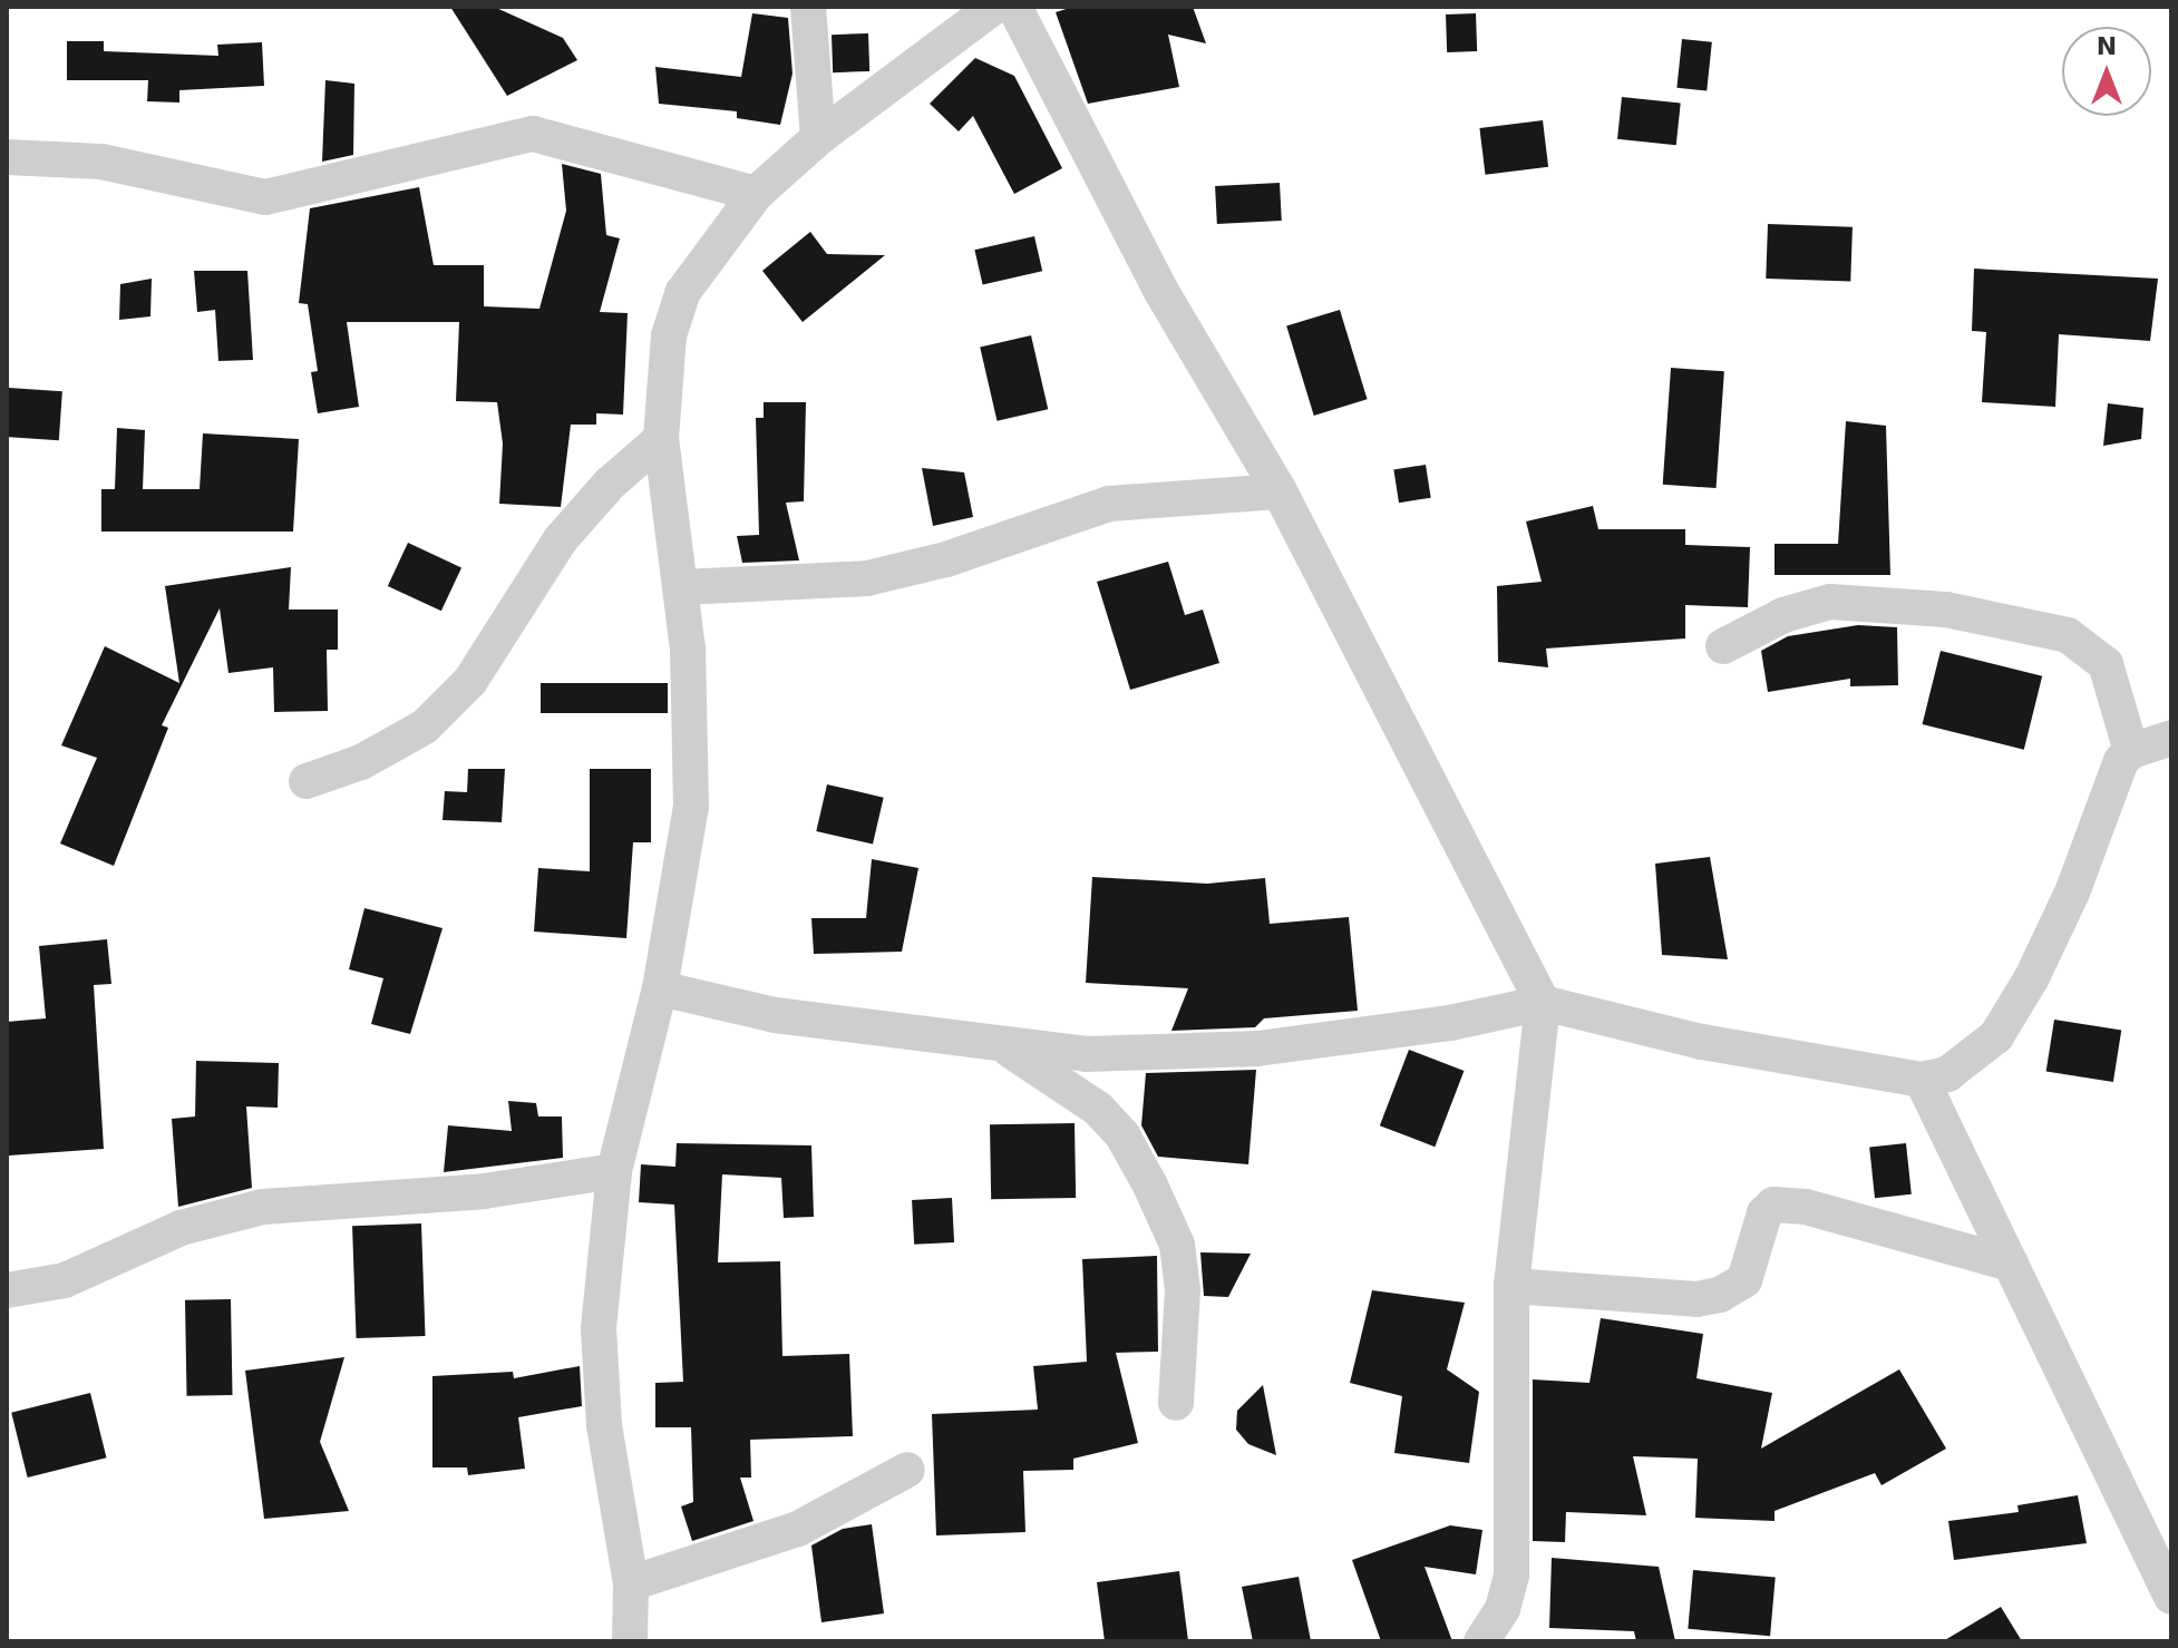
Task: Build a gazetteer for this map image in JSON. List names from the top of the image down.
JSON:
{
  "north": "top"
}
